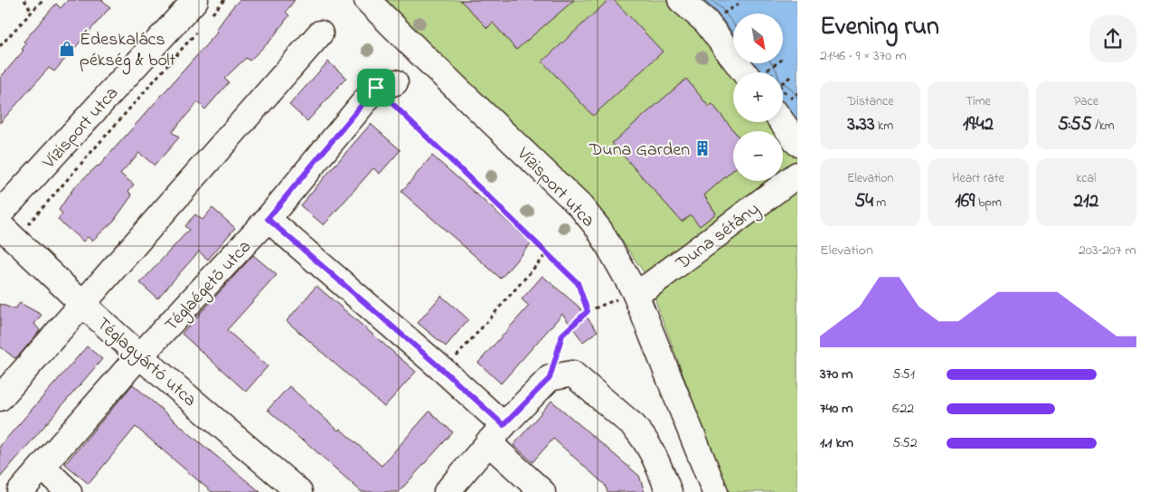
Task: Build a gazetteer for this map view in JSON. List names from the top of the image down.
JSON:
{
  "streets": {
    "street": [
      "Vízisport utca",
      "Duna sétány",
      "Téglaégető utca",
      "Téglagyártó utca"
    ]
  },
  "crossings": [
    ["Vízisport utca", "Duna sétány"],
    ["Téglaégető utca", "Téglagyártó utca"]
  ],
  "places": {
    "shop": ["Édeskalács pékség & bolt"],
    "building": ["Duna Garden"]
  },
  "north": "bottom right",
  "page": {
    "heading": ["Evening run", "21:46 · 9 × 370 m"],
    "map_buttons": ["+", "−"],
    "stats": [
      ["Distance", "3.33 km"],
      ["Time", "19:42"],
      ["Pace", "5:55 /km"],
      ["Elevation", "54 m"],
      ["Heart rate", "169 bpm"],
      ["kcal", "212"]
    ],
    "chart": ["Elevation", "203–207 m"],
    "list": [
      {
        "name": "370 m",
        "note": "5:51"
      },
      {
        "name": "740 m",
        "note": "6:22"
      },
      {
        "name": "1.1 km",
        "note": "5:52"
      }
    ]
  }
}
